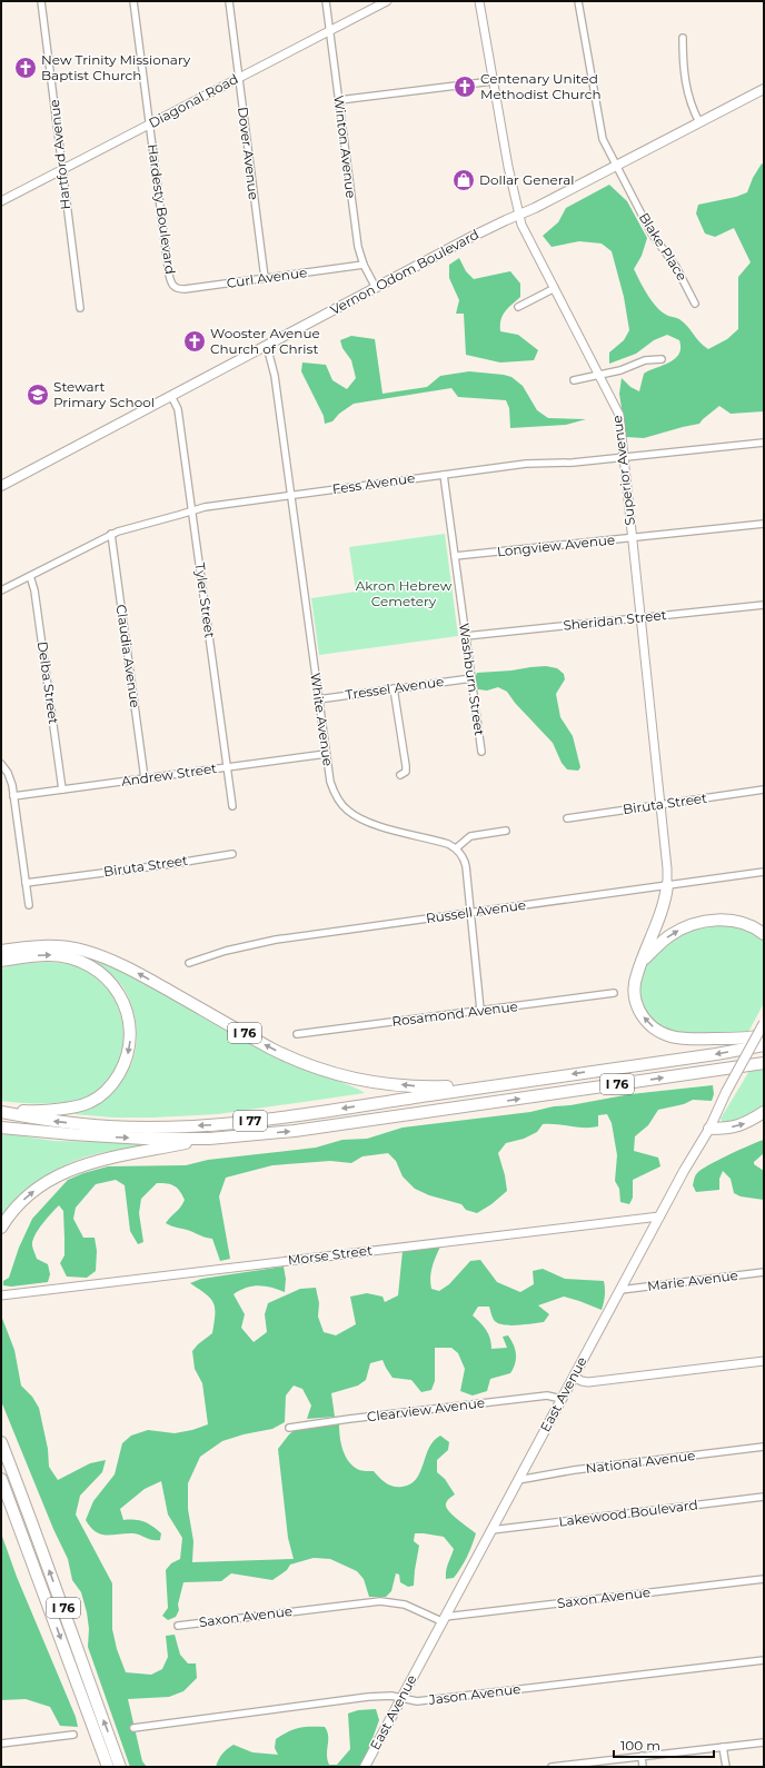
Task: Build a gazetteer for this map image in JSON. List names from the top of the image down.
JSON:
{
  "streets": {
    "highway": ["I 76", "I 77"],
    "main road": ["Vernon Odom Boulevard", "East Avenue"],
    "street": [
      "Diagonal Road",
      "Winton Avenue",
      "Dover Avenue",
      "Hartford Avenue",
      "Hardesty Boulevard",
      "Blake Place",
      "Curl Avenue",
      "Superior Avenue",
      "Fess Avenue",
      "Longview Avenue",
      "Tyler Street",
      "Sheridan Street",
      "Claudia Avenue",
      "Washburn Street",
      "Delba Street",
      "Tressel Avenue",
      "White Avenue",
      "Andrew Street",
      "Biruta Street",
      "Russell Avenue",
      "Rosamond Avenue",
      "Morse Street",
      "Marie Avenue",
      "Clearview Avenue",
      "National Avenue",
      "Lakewood Boulevard",
      "Saxon Avenue",
      "Jason Avenue"
    ]
  },
  "crossings": [
    ["Diagonal Road", "Winton Avenue"],
    ["Diagonal Road", "Dover Avenue"],
    ["Diagonal Road", "Hartford Avenue"],
    ["Diagonal Road", "Hardesty Boulevard"],
    ["Winton Avenue", "Vernon Odom Boulevard"],
    ["Winton Avenue", "Curl Avenue"],
    ["Dover Avenue", "Curl Avenue"],
    ["Hardesty Boulevard", "Curl Avenue"],
    ["Blake Place", "Vernon Odom Boulevard"],
    ["Vernon Odom Boulevard", "Superior Avenue"],
    ["Vernon Odom Boulevard", "Tyler Street"],
    ["Vernon Odom Boulevard", "White Avenue"],
    ["Superior Avenue", "Fess Avenue"],
    ["Superior Avenue", "Longview Avenue"],
    ["Superior Avenue", "Sheridan Street"],
    ["Superior Avenue", "Biruta Street"],
    ["Superior Avenue", "Russell Avenue"],
    ["Fess Avenue", "Tyler Street"],
    ["Fess Avenue", "Claudia Avenue"],
    ["Fess Avenue", "Washburn Street"],
    ["Fess Avenue", "Delba Street"],
    ["Fess Avenue", "White Avenue"],
    ["Longview Avenue", "Washburn Street"],
    ["Tyler Street", "Andrew Street"],
    ["Sheridan Street", "Washburn Street"],
    ["Claudia Avenue", "Andrew Street"],
    ["Washburn Street", "Tressel Avenue"],
    ["Delba Street", "Andrew Street"],
    ["Tressel Avenue", "White Avenue"],
    ["White Avenue", "Andrew Street"],
    ["I 76", "I 77"],
    ["Morse Street", "East Avenue"],
    ["Marie Avenue", "East Avenue"],
    ["East Avenue", "Clearview Avenue"],
    ["East Avenue", "National Avenue"],
    ["East Avenue", "Lakewood Boulevard"],
    ["East Avenue", "Saxon Avenue"],
    ["East Avenue", "Jason Avenue"]
  ],
  "parks": ["Akron Hebrew Cemetery"],
  "places": {
    "church": ["New Trinity Missionary Baptist Church", "Centenary United Methodist Church", "Wooster Avenue Church of Christ"],
    "shop": ["Dollar General"],
    "school or university": ["Stewart Primary School"]
  },
  "scale_bar": "100 m"
}
